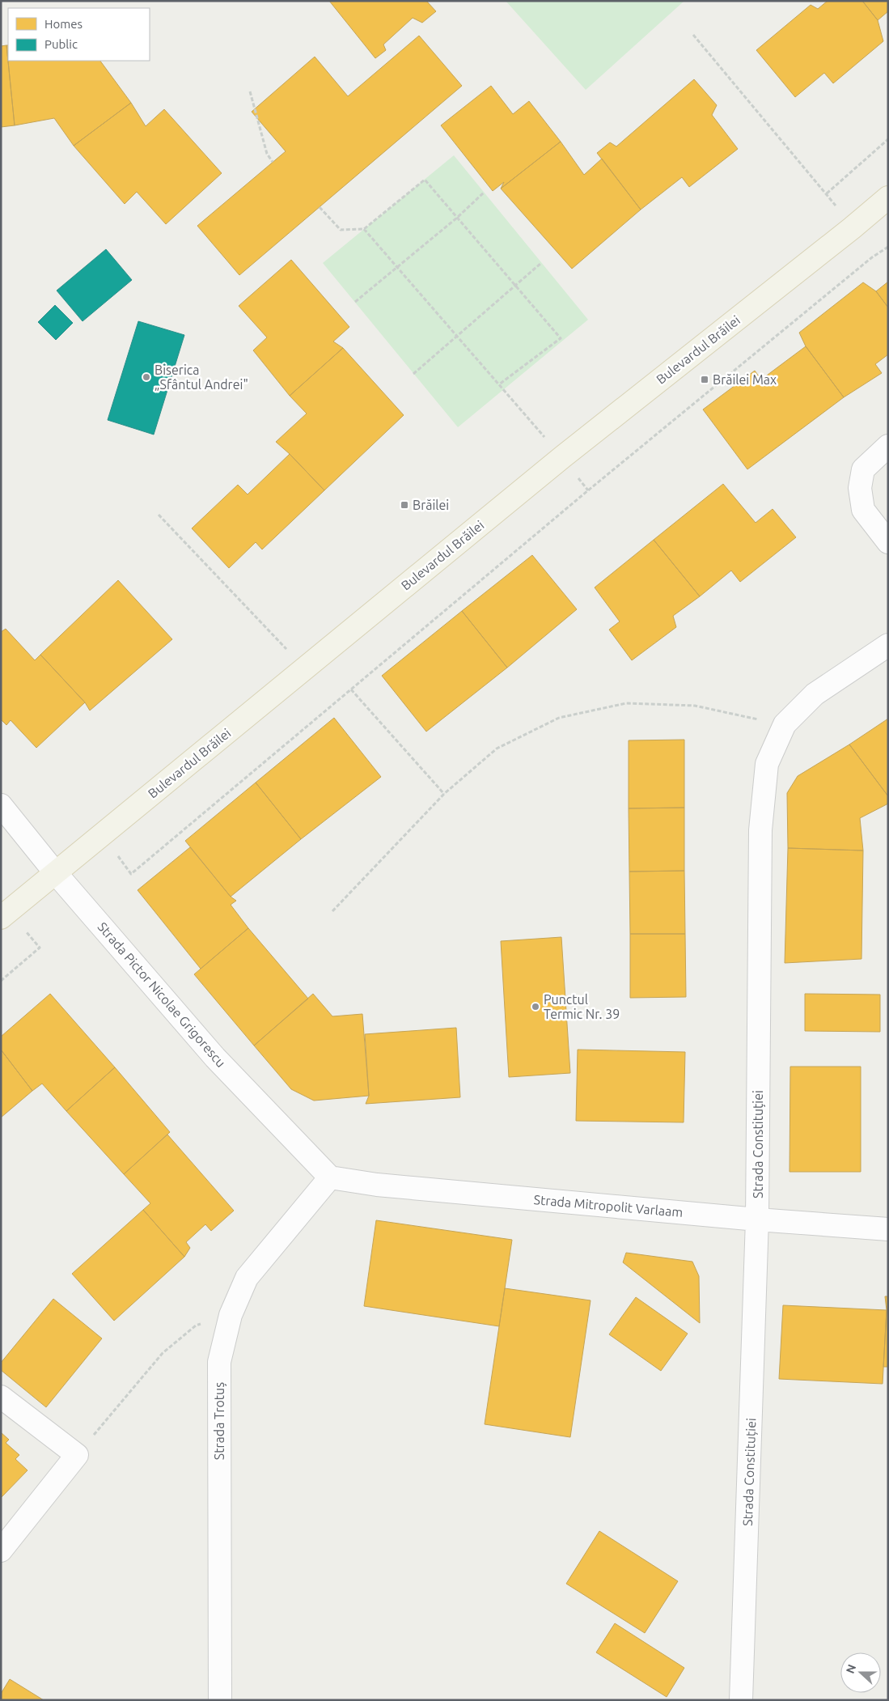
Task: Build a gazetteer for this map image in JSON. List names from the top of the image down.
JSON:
{
  "streets": {
    "main road": ["Bulevardul Brăilei"],
    "street": [
      "Strada Pictor Nicolae Grigorescu",
      "Strada Constituției",
      "Strada Mitropolit Varlaam",
      "Strada Trotuș"
    ]
  },
  "crossings": [
    ["Bulevardul Brăilei", "Strada Pictor Nicolae Grigorescu"],
    ["Strada Pictor Nicolae Grigorescu", "Strada Mitropolit Varlaam"],
    ["Strada Pictor Nicolae Grigorescu", "Strada Trotuș"],
    ["Strada Constituției", "Strada Mitropolit Varlaam"],
    ["Strada Mitropolit Varlaam", "Strada Trotuș"]
  ],
  "places": {
    "other": ["Biserica „Sfântul Andrei\"", "Punctul Termic Nr. 39"],
    "transit": ["Brăilei Max", "Brăilei"]
  },
  "legend": ["Homes", "Public"],
  "north": "left"
}
